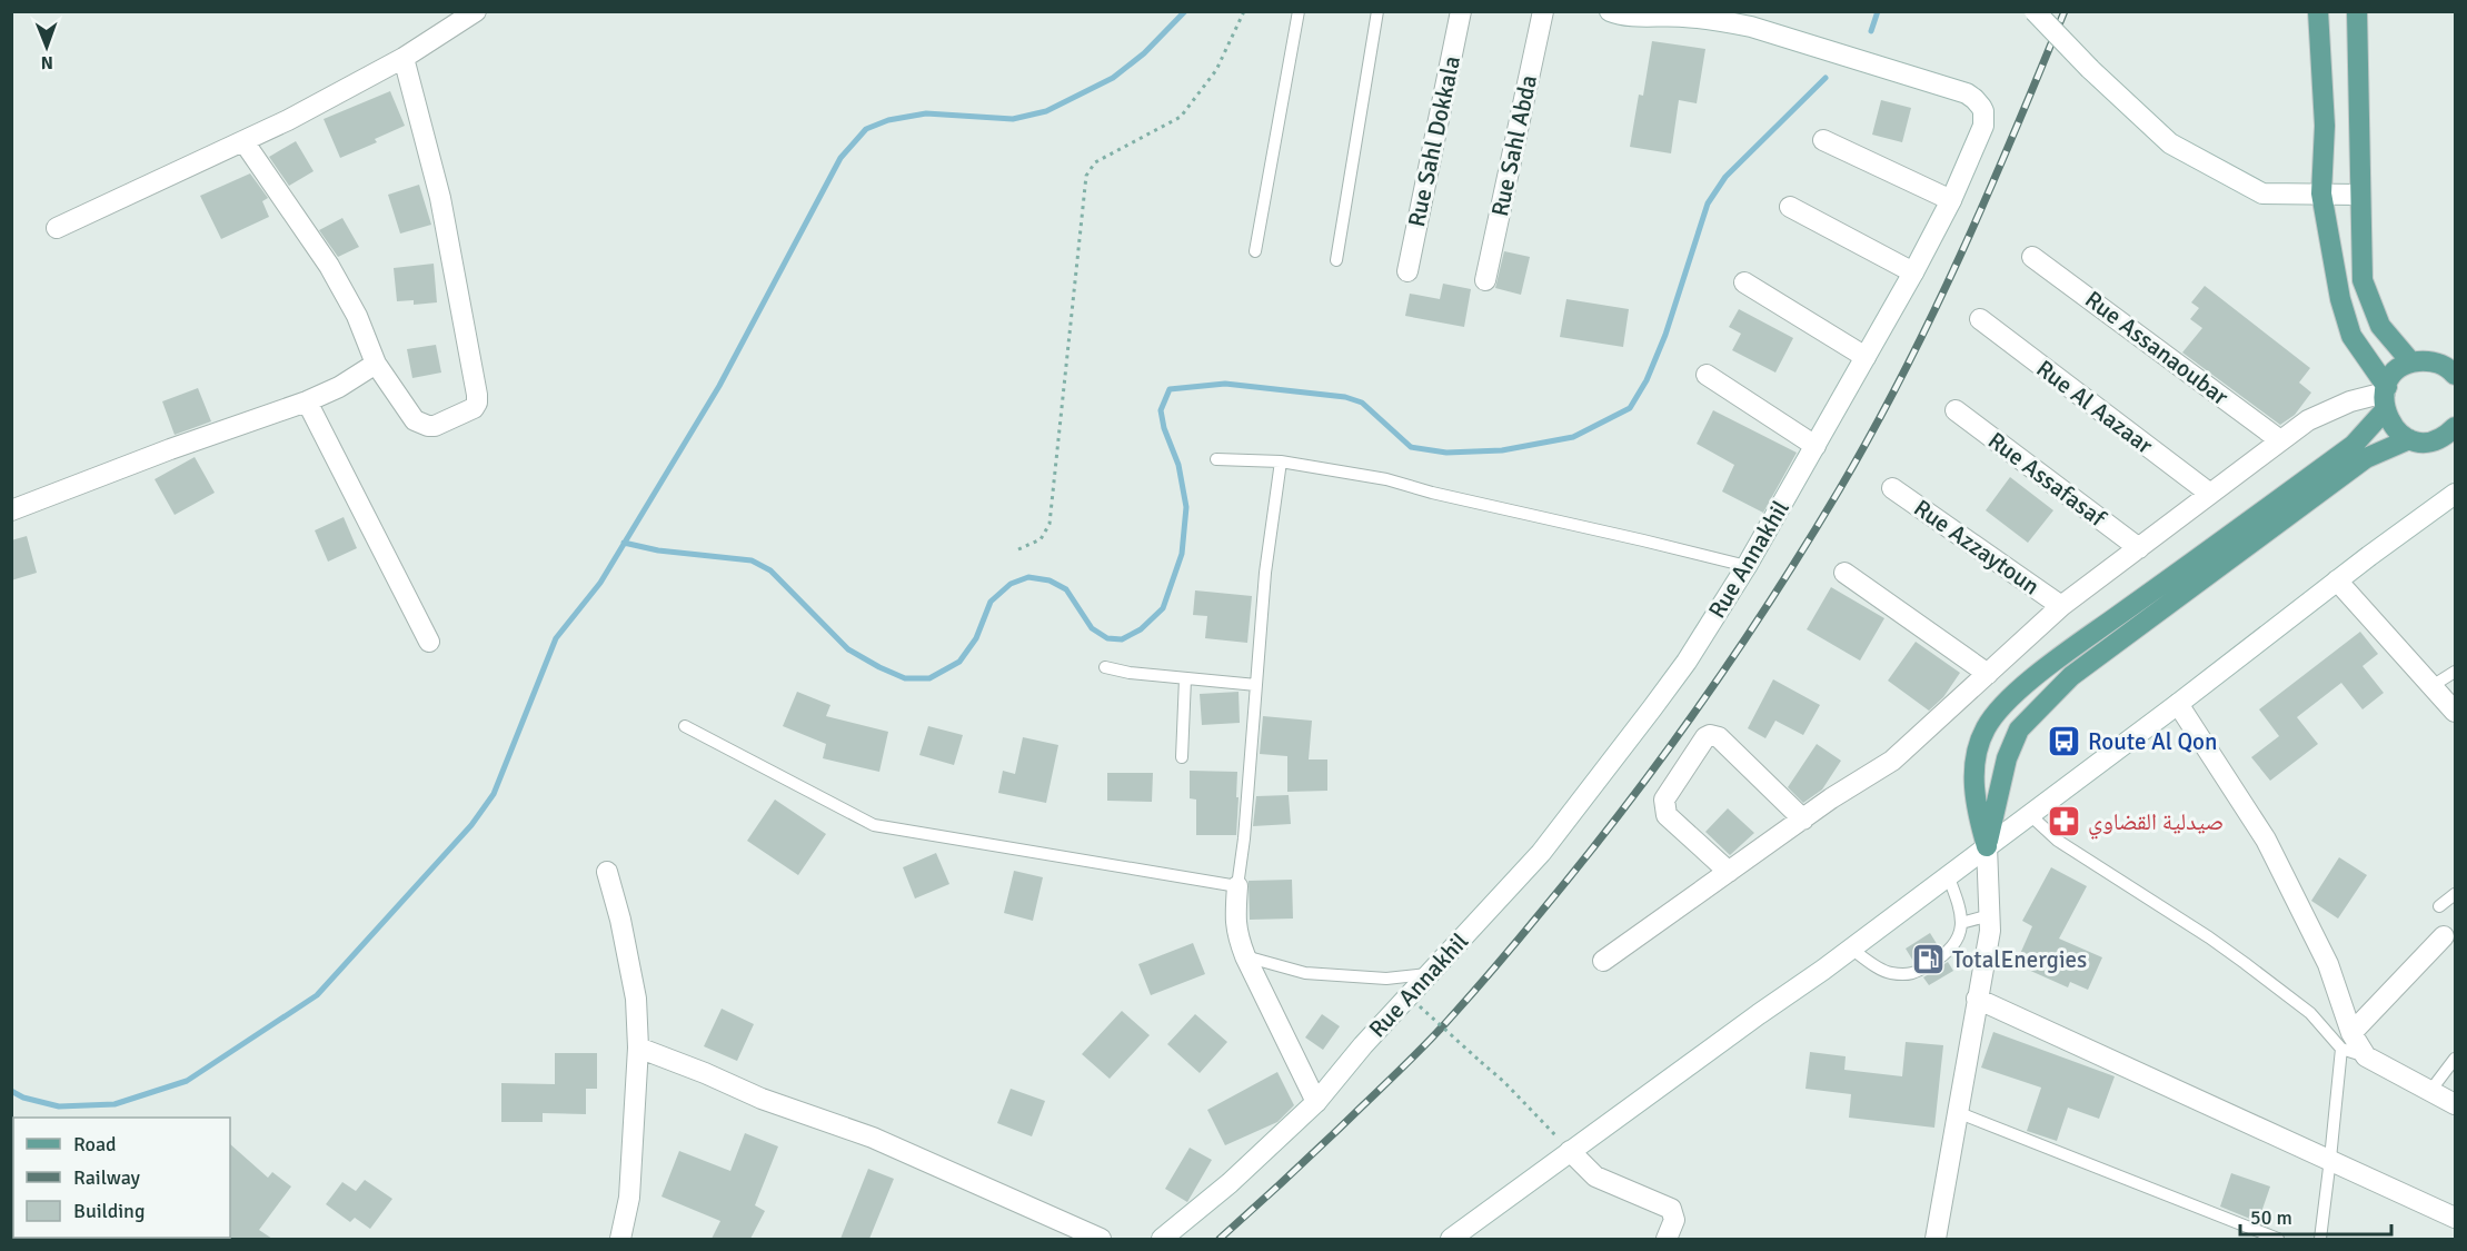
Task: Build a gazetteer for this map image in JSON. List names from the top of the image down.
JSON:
{
  "streets": {
    "street": [
      "Rue Sahl Dokkala",
      "Rue Sahl Abda",
      "Rue Assanaoubar",
      "Rue Al Aazaar",
      "Rue Assafasaf",
      "Rue Azzaytoun",
      "Rue Annakhil"
    ]
  },
  "places": {
    "bus stop": ["Route Al Qon"],
    "pharmacy": ["صيدلية القضاوي"],
    "fuel station": ["TotalEnergies"]
  },
  "legend": ["Road", "Railway", "Building"],
  "scale_bar": "50 m",
  "north": "bottom"
}
